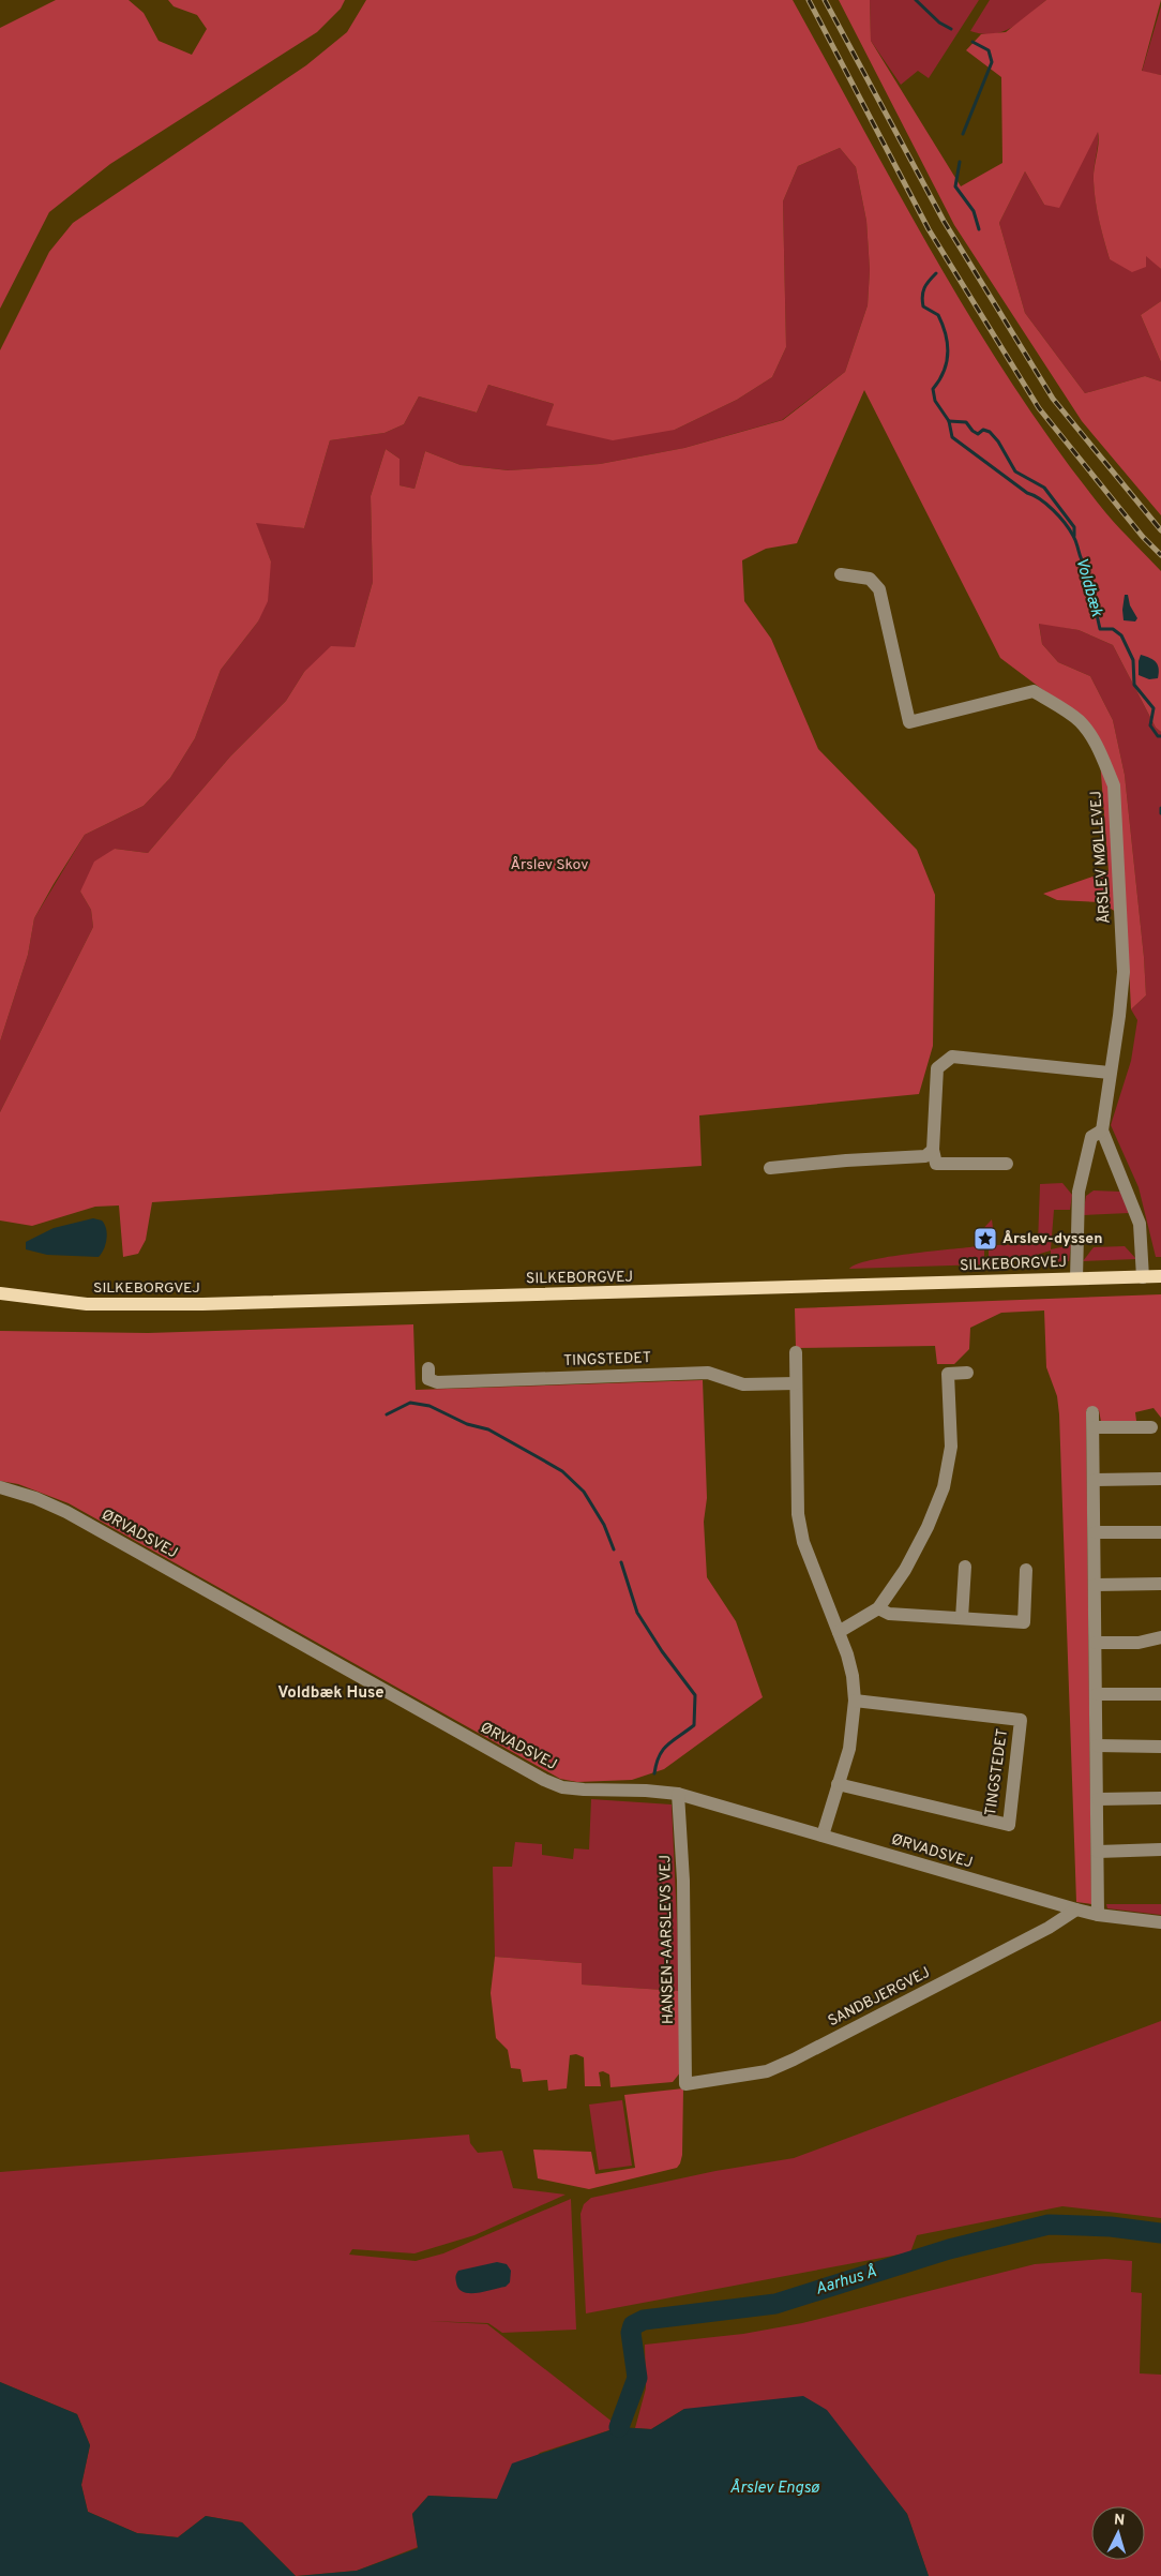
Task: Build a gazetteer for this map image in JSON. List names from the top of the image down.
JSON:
{
  "streets": {
    "main road": ["SILKEBORGVEJ"],
    "street": [
      "ÅRSLEV MØLLEVEJ",
      "TINGSTEDET",
      "ØRVADSVEJ",
      "HANSEN-AARSLEVS VEJ",
      "SANDBJERGVEJ"
    ]
  },
  "crossings": [
    ["ÅRSLEV MØLLEVEJ", "SILKEBORGVEJ"],
    ["ØRVADSVEJ", "HANSEN-AARSLEVS VEJ"],
    ["ØRVADSVEJ", "SANDBJERGVEJ"],
    ["HANSEN-AARSLEVS VEJ", "SANDBJERGVEJ"]
  ],
  "districts": ["Voldbæk Huse"],
  "water": ["Voldbæk", "Aarhus Å", "Årslev Engsø"],
  "parks": ["Årslev Skov"],
  "places": {
    "place": ["Årslev-dyssen"]
  },
  "north": "top"
}
